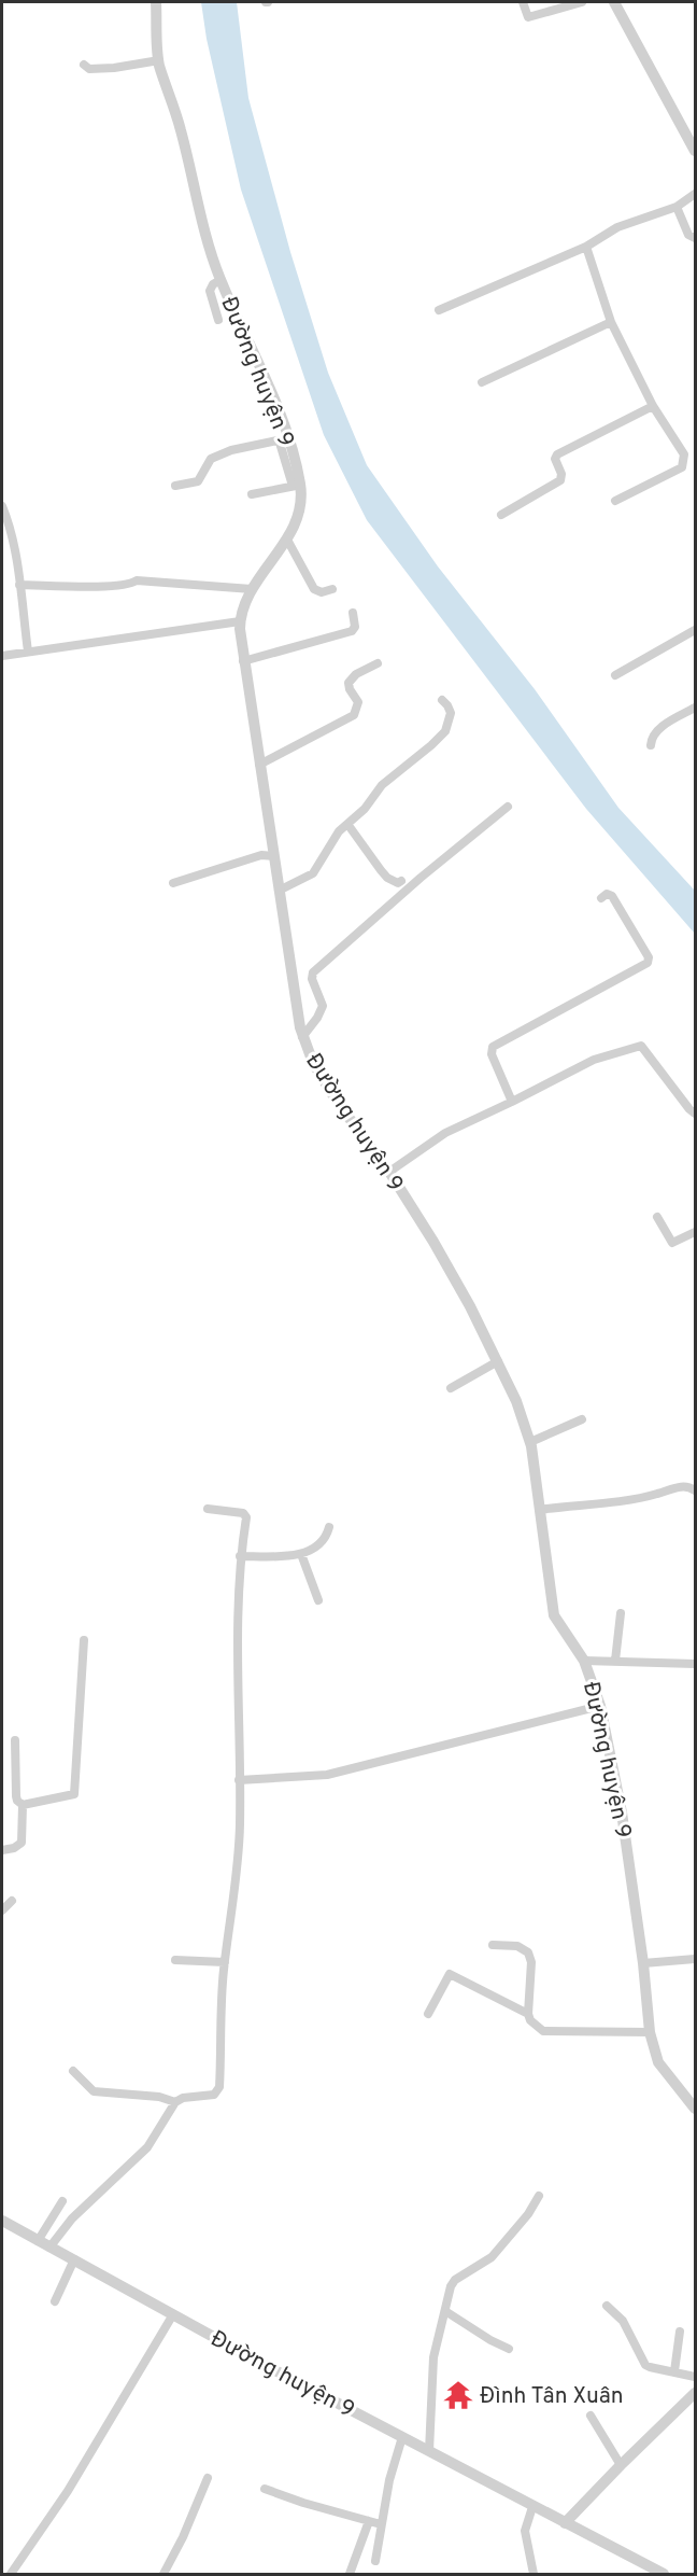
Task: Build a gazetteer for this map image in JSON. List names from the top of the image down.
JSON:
{
  "streets": {
    "street": ["Đường huyện 9"]
  },
  "places": {
    "temple": ["Đình Tân Xuân"]
  }
}
